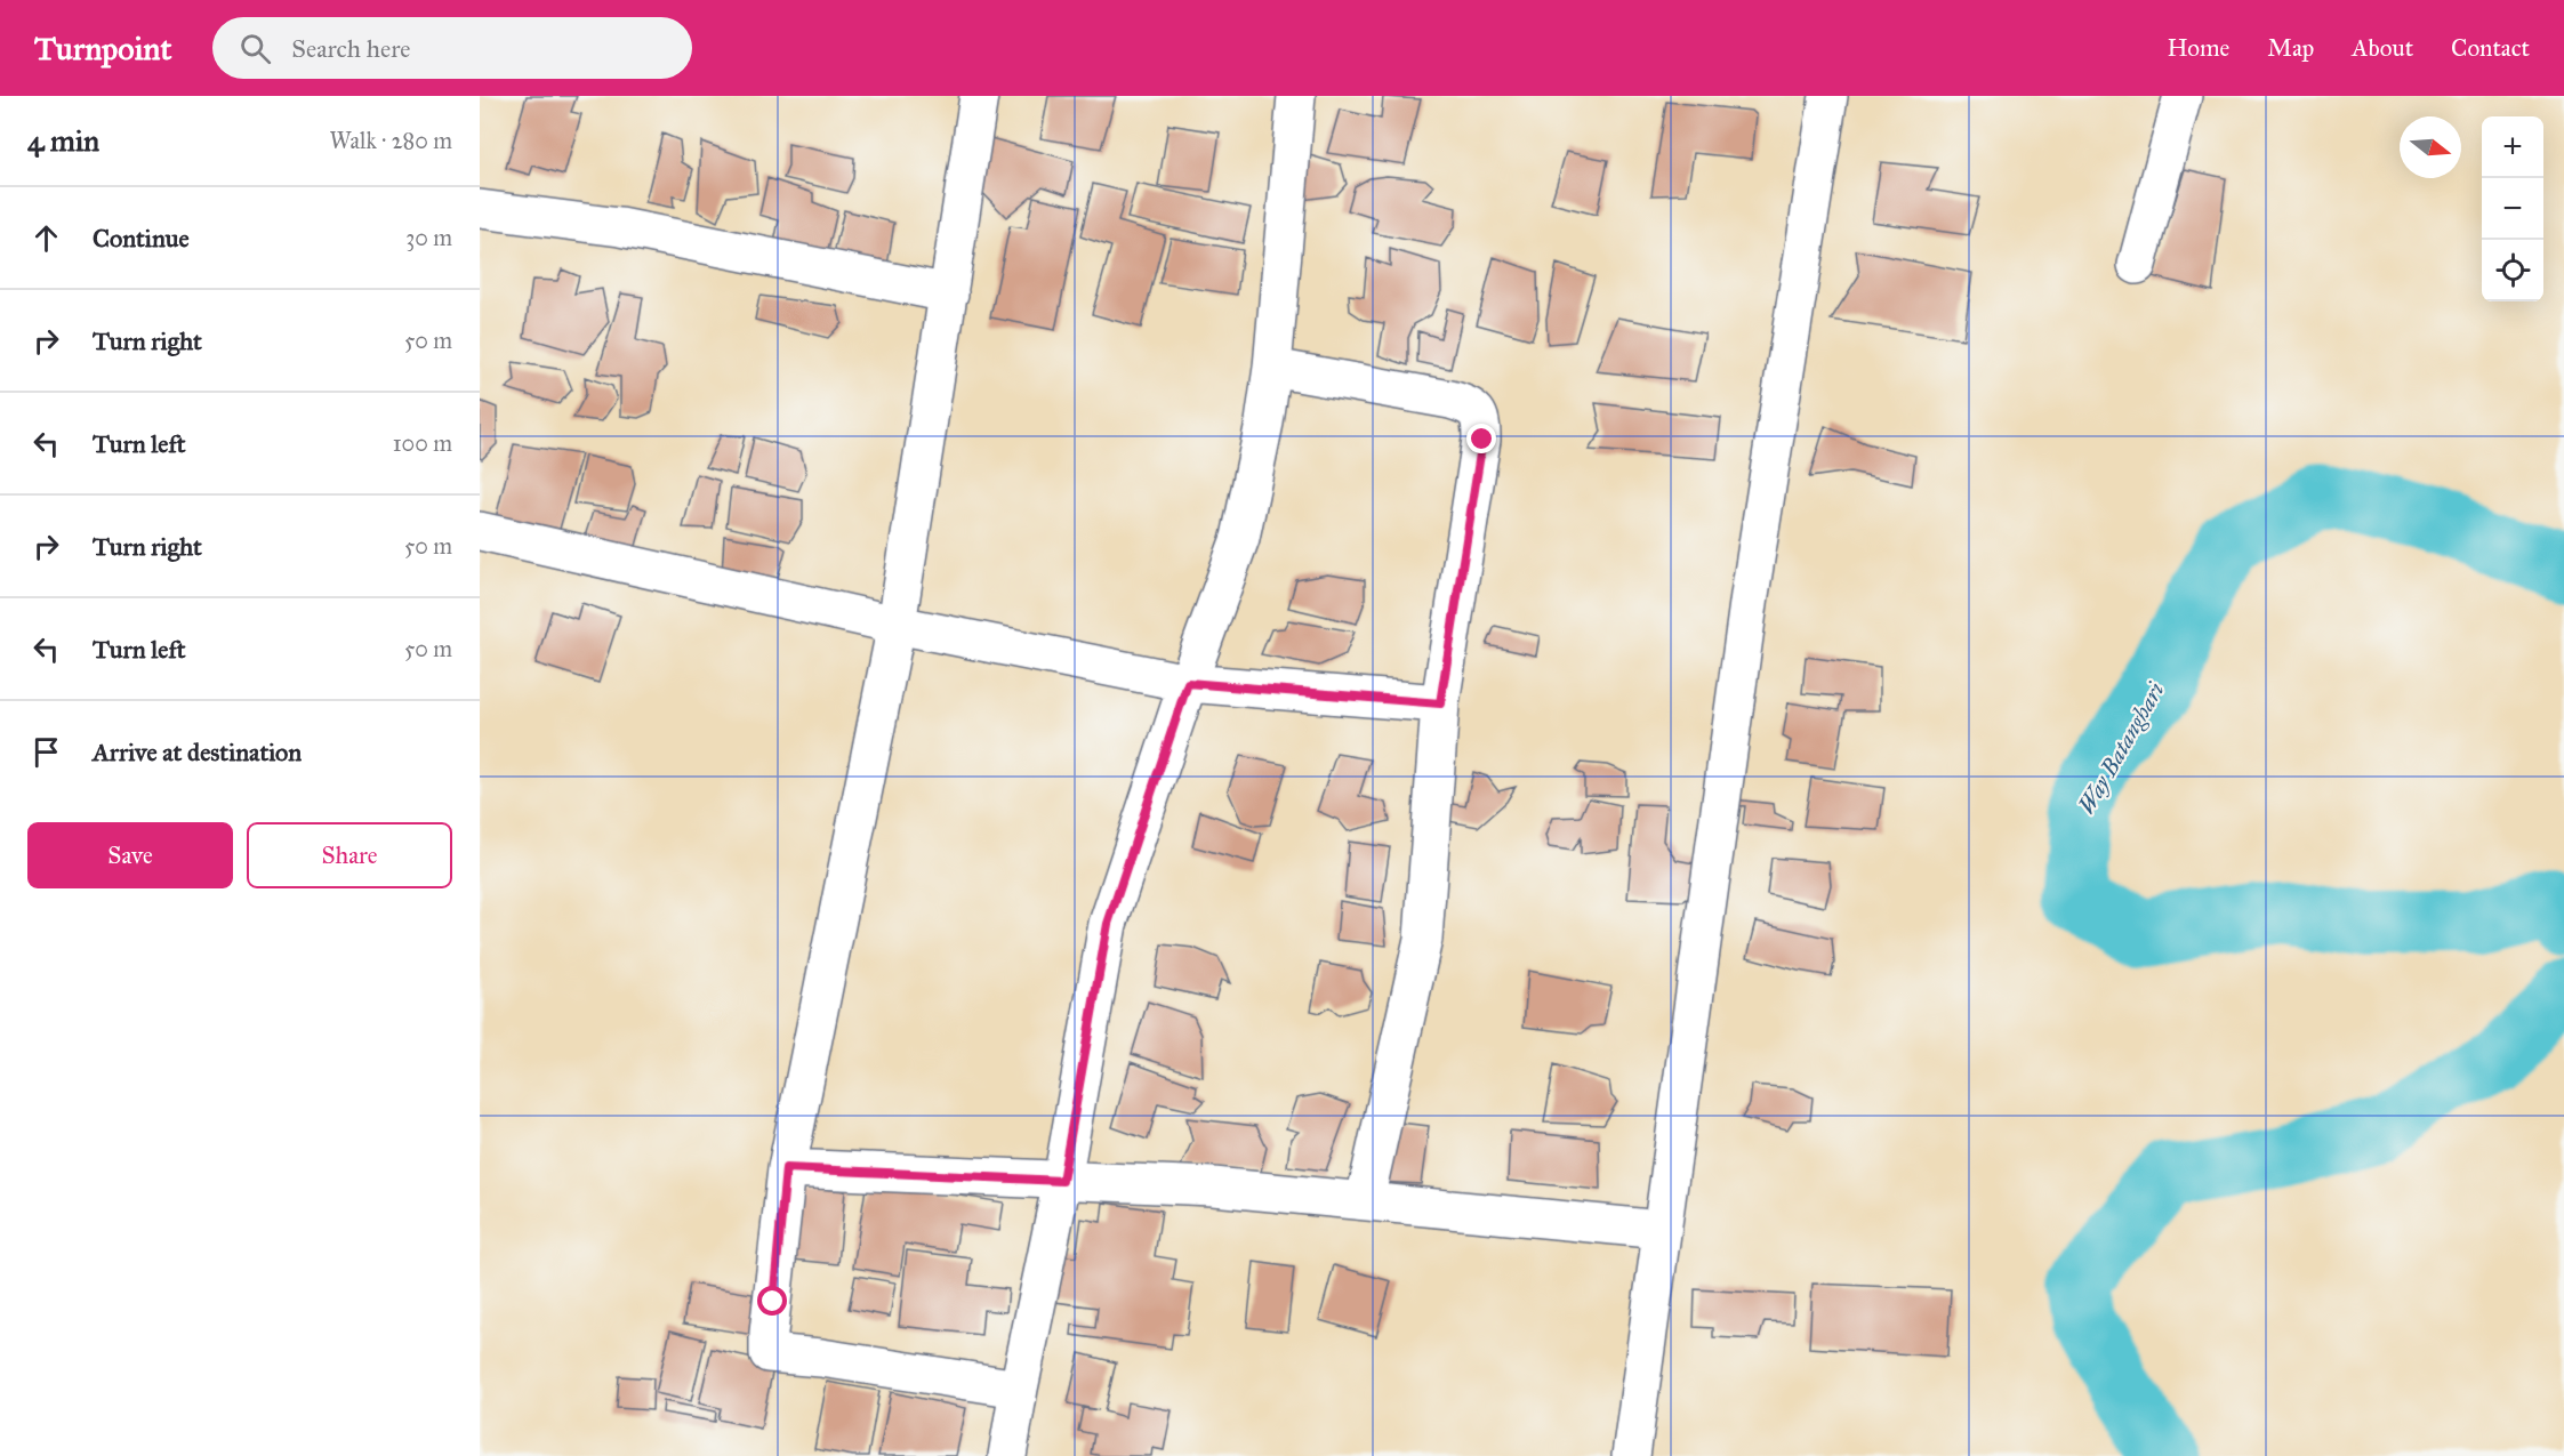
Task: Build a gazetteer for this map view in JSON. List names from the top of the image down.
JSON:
{
  "water": ["Way Batanghari"],
  "north": "right",
  "page": {
    "header": "Turnpoint",
    "search": "Search here",
    "nav": [
      "Home",
      "Map",
      "About",
      "Contact"
    ],
    "heading": ["4 min", "Walk · 280 m"],
    "map_buttons": ["+", "−"],
    "list": [
      ["Continue", "30 m"],
      ["Turn right", "50 m"],
      ["Turn left", "100 m"],
      ["Turn right", "50 m"],
      ["Turn left", "50 m"],
      "Arrive at destination"
    ],
    "buttons": ["Save", "Share"]
  }
}
